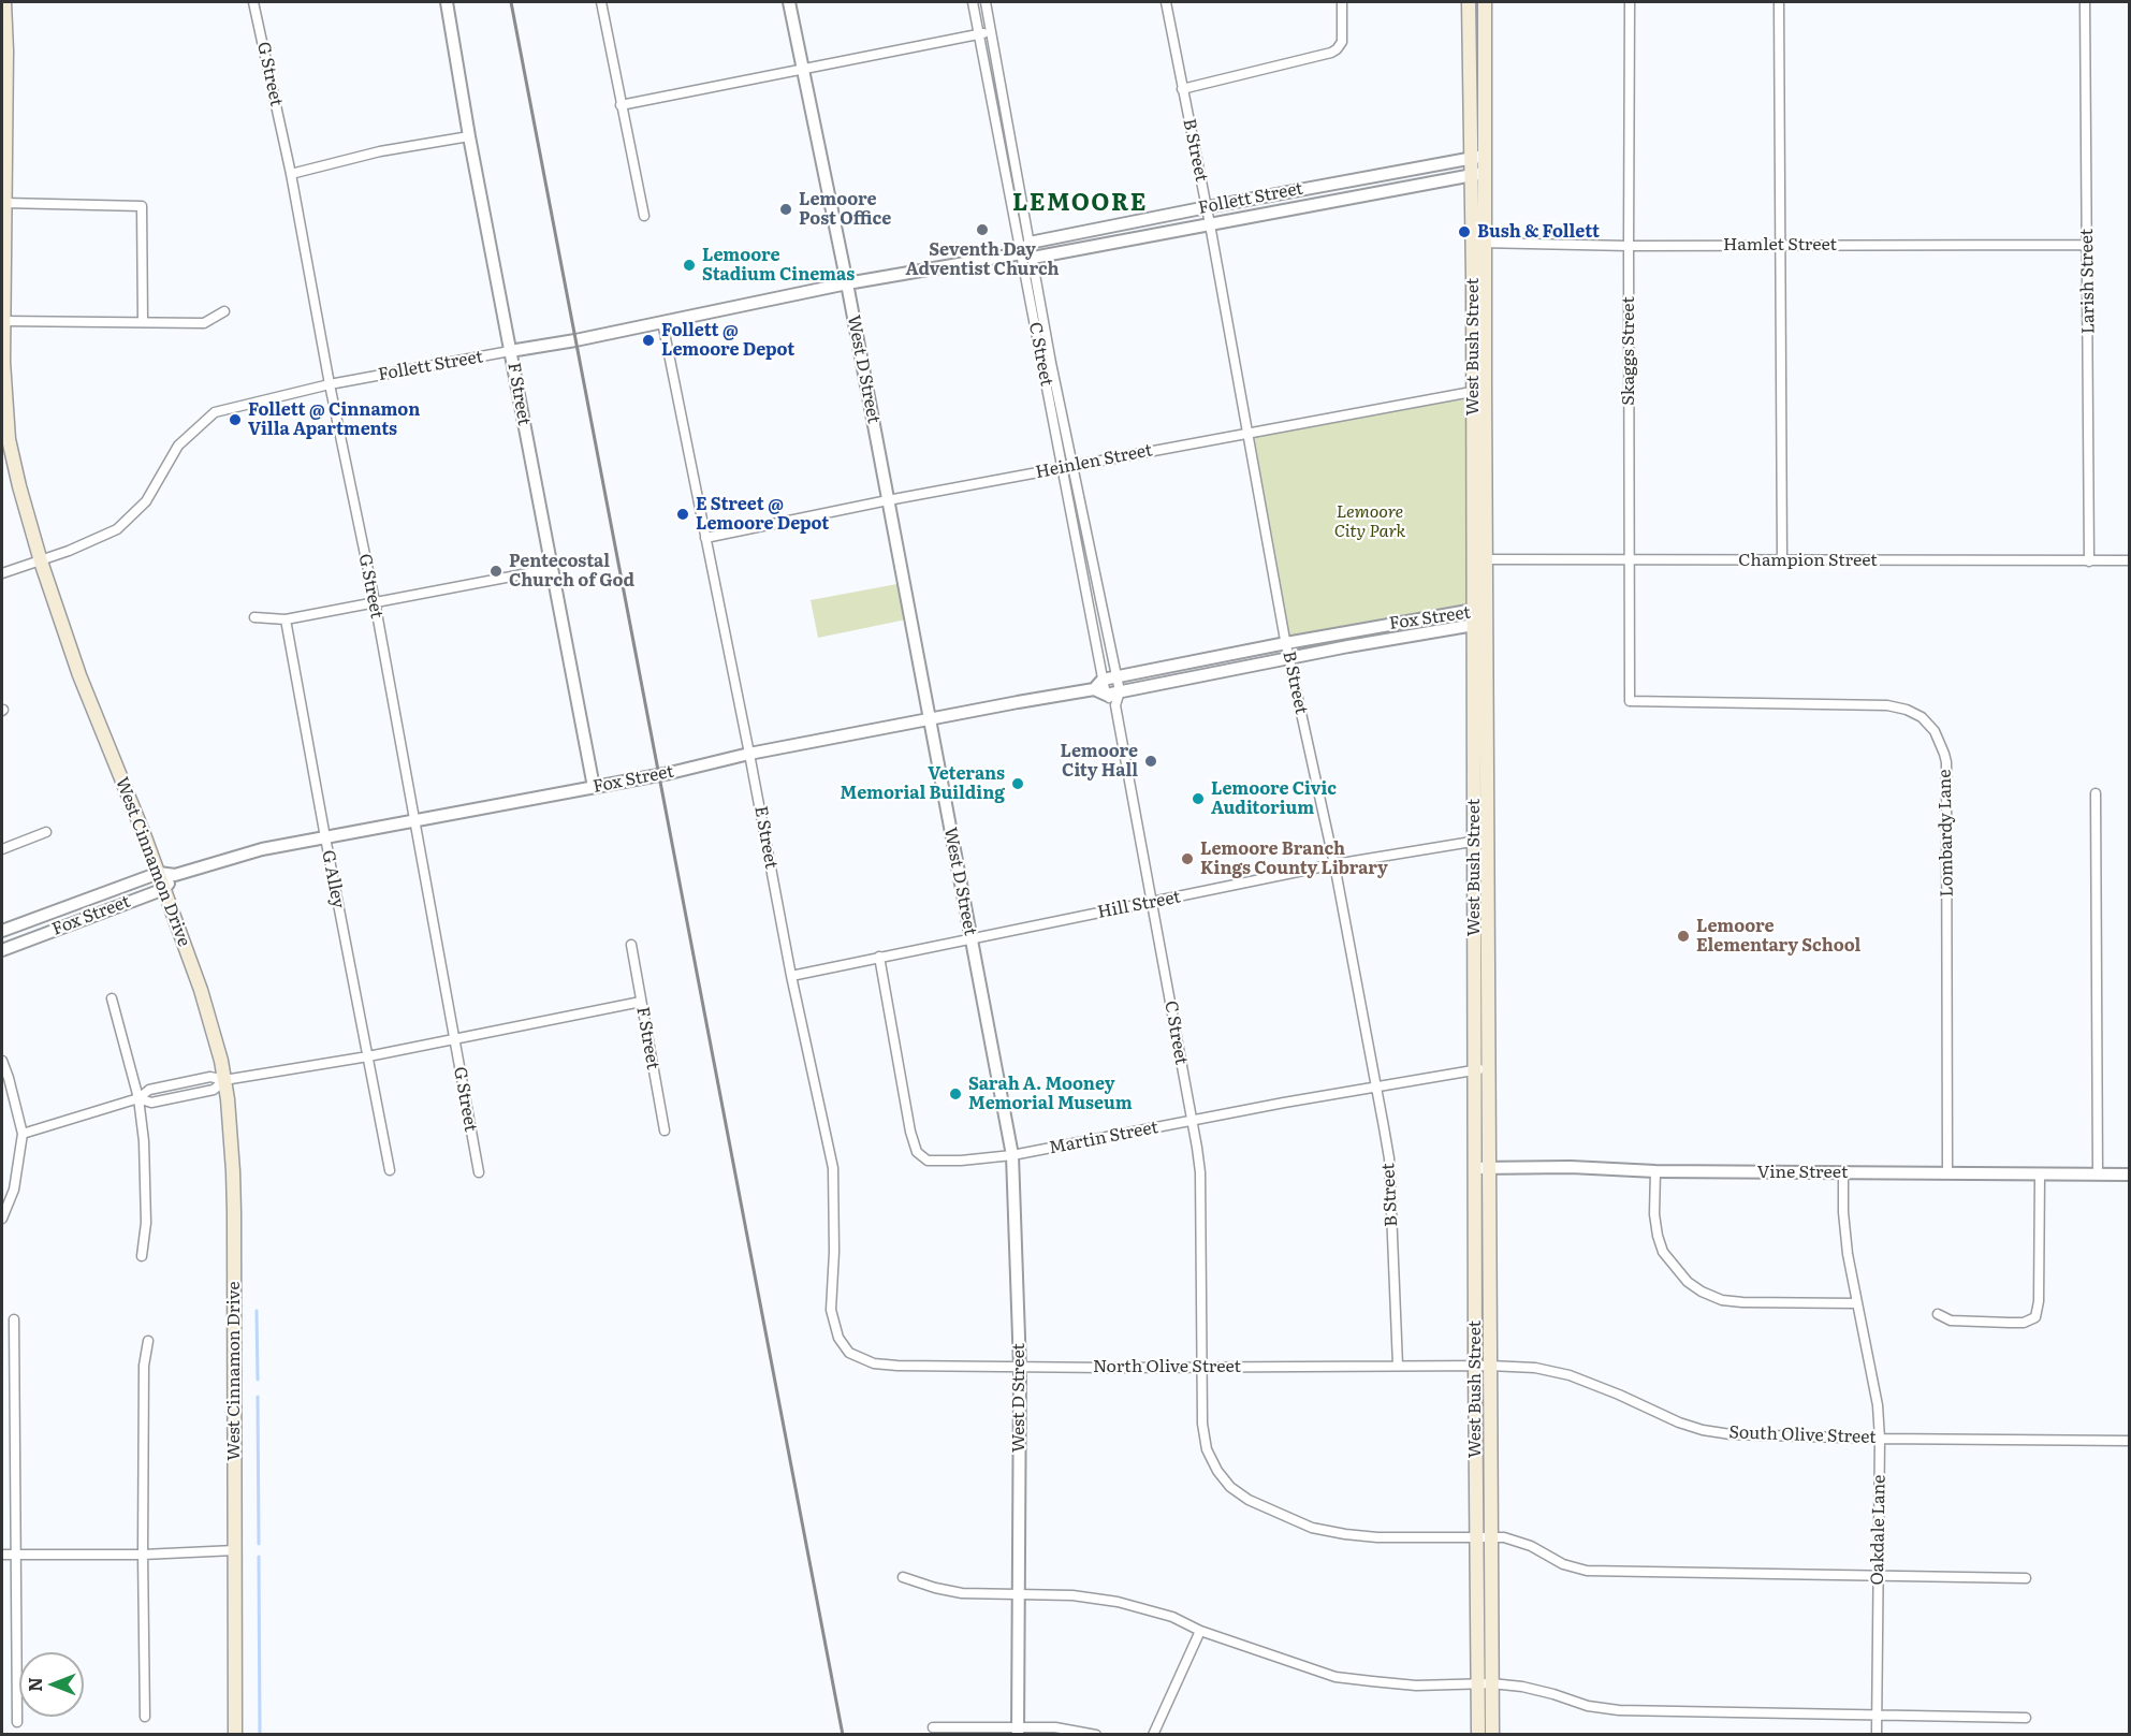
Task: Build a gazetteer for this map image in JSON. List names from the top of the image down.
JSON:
{
  "streets": {
    "main road": ["West Bush Street", "West Cinnamon Drive"],
    "street": [
      "G Street",
      "B Street",
      "Follett Street",
      "Hamlet Street",
      "Larish Street",
      "Skaggs Street",
      "C Street",
      "West D Street",
      "F Street",
      "Heinlen Street",
      "Champion Street",
      "Fox Street",
      "Lombardy Lane",
      "E Street",
      "G Alley",
      "Hill Street",
      "Martin Street",
      "Vine Street",
      "North Olive Street",
      "South Olive Street",
      "Oakdale Lane"
    ]
  },
  "crossings": [
    ["G Street", "Follett Street"],
    ["G Street", "Fox Street"],
    ["B Street", "Follett Street"],
    ["B Street", "Heinlen Street"],
    ["B Street", "Fox Street"],
    ["B Street", "Hill Street"],
    ["B Street", "Martin Street"],
    ["B Street", "North Olive Street"],
    ["Follett Street", "West Bush Street"],
    ["Follett Street", "C Street"],
    ["Follett Street", "West D Street"],
    ["Follett Street", "F Street"],
    ["Follett Street", "E Street"],
    ["Follett Street", "West Cinnamon Drive"],
    ["Hamlet Street", "Larish Street"],
    ["Hamlet Street", "West Bush Street"],
    ["Hamlet Street", "Skaggs Street"],
    ["Larish Street", "Champion Street"],
    ["West Bush Street", "C Street"],
    ["West Bush Street", "Heinlen Street"],
    ["West Bush Street", "Champion Street"],
    ["West Bush Street", "Fox Street"],
    ["West Bush Street", "Hill Street"],
    ["West Bush Street", "Martin Street"],
    ["West Bush Street", "Vine Street"],
    ["West Bush Street", "North Olive Street"],
    ["West Bush Street", "South Olive Street"],
    ["Skaggs Street", "Champion Street"],
    ["Skaggs Street", "Lombardy Lane"],
    ["C Street", "Heinlen Street"],
    ["C Street", "Fox Street"],
    ["C Street", "Hill Street"],
    ["C Street", "Martin Street"],
    ["C Street", "North Olive Street"],
    ["C Street", "Oakdale Lane"],
    ["West D Street", "Heinlen Street"],
    ["West D Street", "Fox Street"],
    ["West D Street", "Hill Street"],
    ["West D Street", "Martin Street"],
    ["West D Street", "North Olive Street"],
    ["F Street", "Fox Street"],
    ["Heinlen Street", "E Street"],
    ["Fox Street", "E Street"],
    ["Fox Street", "West Cinnamon Drive"],
    ["Fox Street", "G Alley"],
    ["Lombardy Lane", "Vine Street"],
    ["E Street", "Hill Street"],
    ["E Street", "North Olive Street"],
    ["Hill Street", "Martin Street"],
    ["Vine Street", "Oakdale Lane"],
    ["North Olive Street", "South Olive Street"],
    ["South Olive Street", "Oakdale Lane"]
  ],
  "districts": ["LEMOORE"],
  "parks": ["Lemoore City Park"],
  "places": [
    "Lemoore Post Office",
    "Seventh Day Adventist Church",
    "Bush & Follett",
    "Lemoore Stadium Cinemas",
    "Follett @ Lemoore Depot",
    "Follett @ Cinnamon Villa Apartments",
    "E Street @ Lemoore Depot",
    "Pentecostal Church of God",
    "Lemoore City Hall",
    "Veterans Memorial Building",
    "Lemoore Civic Auditorium",
    "Lemoore Branch Kings County Library",
    "Lemoore Elementary School",
    "Sarah A. Mooney Memorial Museum"
  ],
  "north": "left"
}
